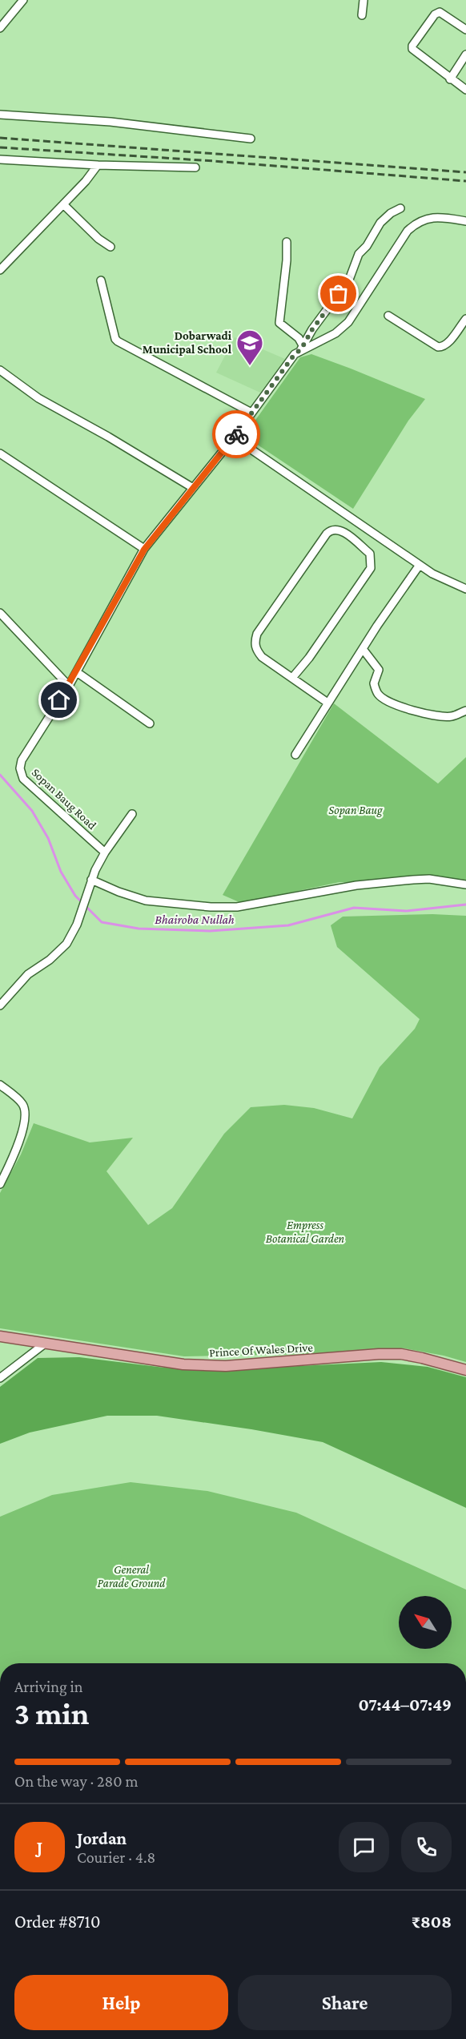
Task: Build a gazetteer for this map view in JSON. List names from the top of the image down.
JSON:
{
  "streets": {
    "main road": ["Prince Of Wales Drive"],
    "street": ["Sopan Baug Road"]
  },
  "water": ["Bhairoba Nullah"],
  "parks": ["Sopan Baug", "Empress Botanical Garden", "General Parade Ground"],
  "places": {
    "school or university": ["Dobarwadi Municipal School"]
  },
  "north": "top left",
  "page": {
    "heading": ["3 min", "Arriving in", "07:44–07:49"],
    "panel": [
      "Jordan",
      "Courier · 4.8",
      "Order #8710",
      "₹808"
    ],
    "bar": "On the way · 280 m",
    "round": "J",
    "buttons": ["Help", "Share"]
  }
}
